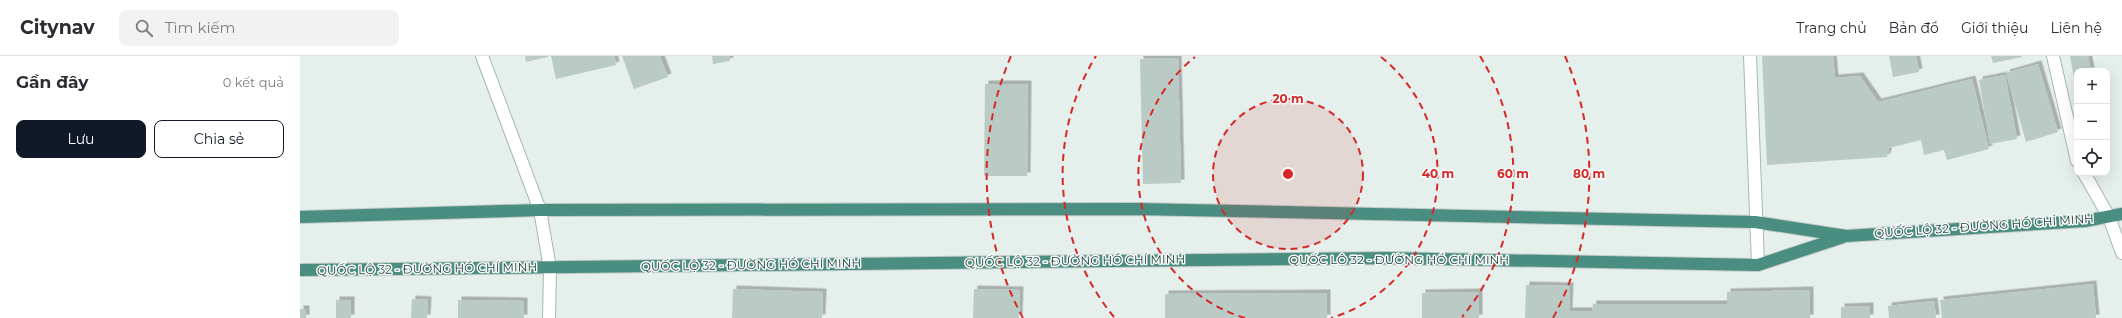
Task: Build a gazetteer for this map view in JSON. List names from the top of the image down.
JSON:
{
  "streets": {
    "highway": ["QUỐC LỘ 32 - ĐƯỜNG HỒ CHÍ MINH"]
  },
  "page": {
    "header": "Citynav",
    "search": "Tìm kiếm",
    "nav": [
      "Trang chủ",
      "Bản đồ",
      "Giới thiệu",
      "Liên hệ"
    ],
    "heading": ["Gần đây", "0 kết quả"],
    "map_buttons": ["+", "−"],
    "buttons": ["Lưu", "Chia sẻ"]
  },
  "rings": [
    "20 m",
    "40 m",
    "60 m",
    "80 m"
  ]
}
